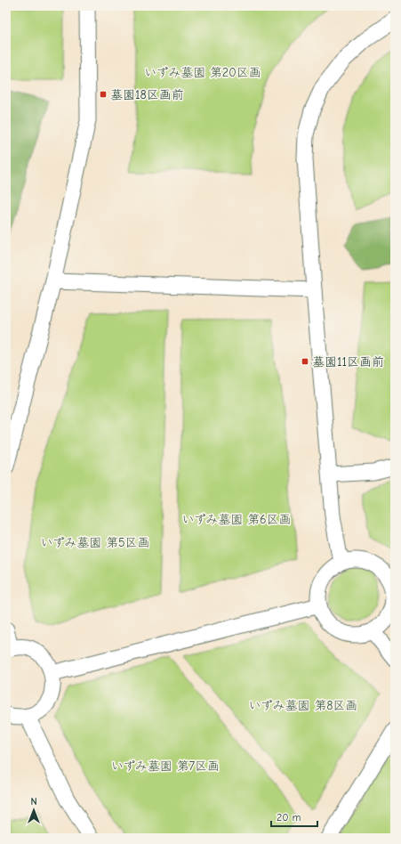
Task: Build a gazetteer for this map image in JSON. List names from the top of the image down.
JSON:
{
  "parks": [
    "いずみ墓園 第20区画",
    "いずみ墓園 第6区画",
    "いずみ墓園 第5区画",
    "いずみ墓園 第8区画",
    "いずみ墓園 第7区画"
  ],
  "places": {
    "transit": ["墓園18区画前", "墓園11区画前"]
  },
  "scale_bar": "20 m",
  "north": "top"
}
